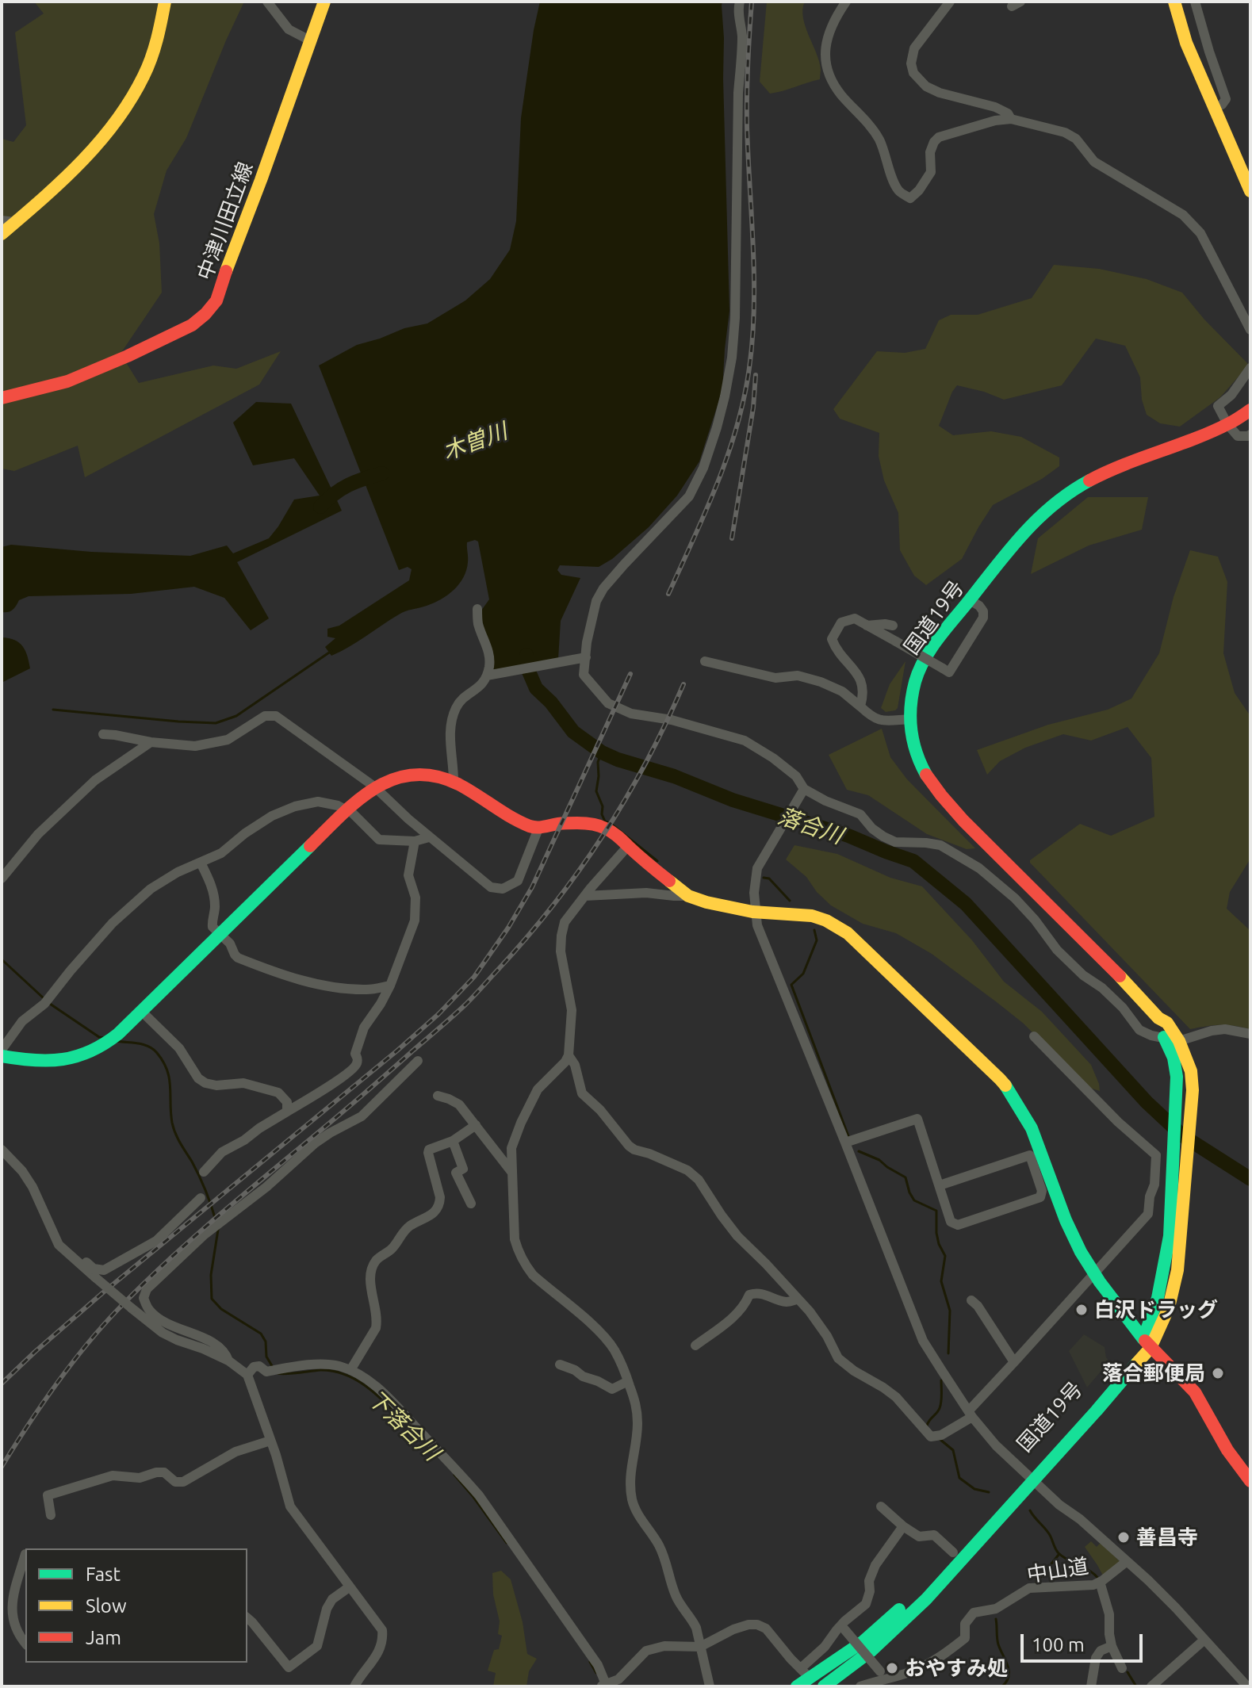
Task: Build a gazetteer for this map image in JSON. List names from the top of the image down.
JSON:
{
  "streets": {
    "main road": ["中津川田立線", "国道19号"],
    "street": ["中山道"]
  },
  "water": ["木曽川", "落合川", "下落合川"],
  "places": [
    "白沢ドラッグ",
    "落合郵便局",
    "善昌寺",
    "おやすみ処"
  ],
  "legend": ["Fast", "Slow", "Jam"],
  "scale_bar": "100 m"
}
